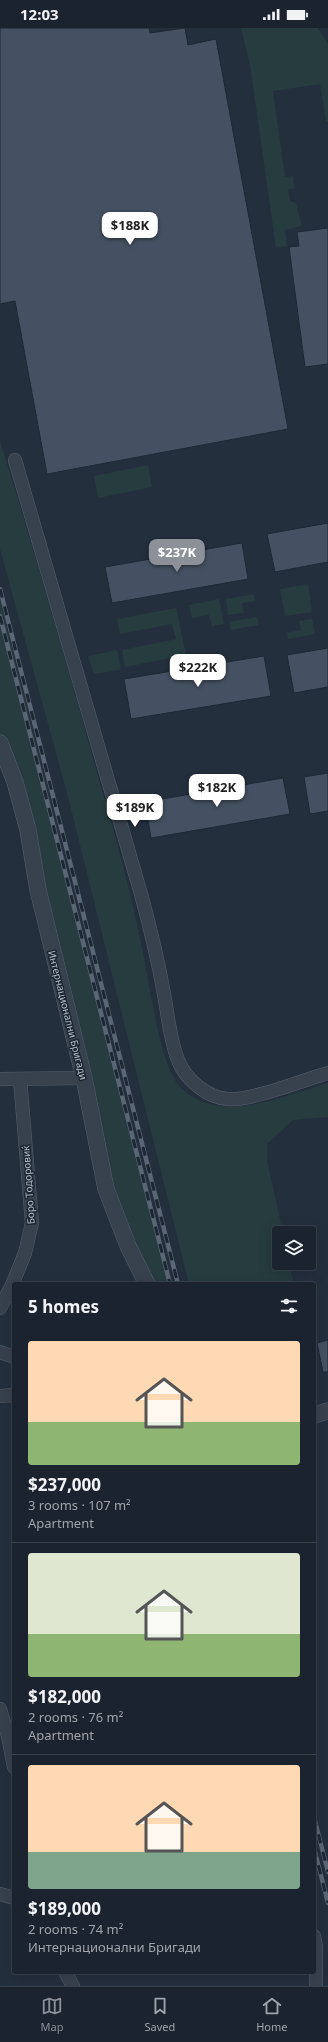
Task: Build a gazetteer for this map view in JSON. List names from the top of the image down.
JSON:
{
  "streets": {
    "street": ["Интернационални Бригади", "Боро Тодоровиќ"]
  },
  "page": {
    "status": "12:03",
    "price": [
      "$188K",
      "$237K",
      "$222K",
      "$182K",
      "$189K"
    ],
    "heading": "5 homes",
    "list": [
      {
        "name": "$237,000",
        "note": "3 rooms · 107 m² · Apartment"
      },
      {
        "name": "$182,000",
        "note": "2 rooms · 76 m² · Apartment"
      },
      {
        "name": "$189,000",
        "note": "2 rooms · 74 m² · Интернационални Бригади"
      }
    ],
    "tabs": ["Map", "Saved", "Home"]
  }
}
